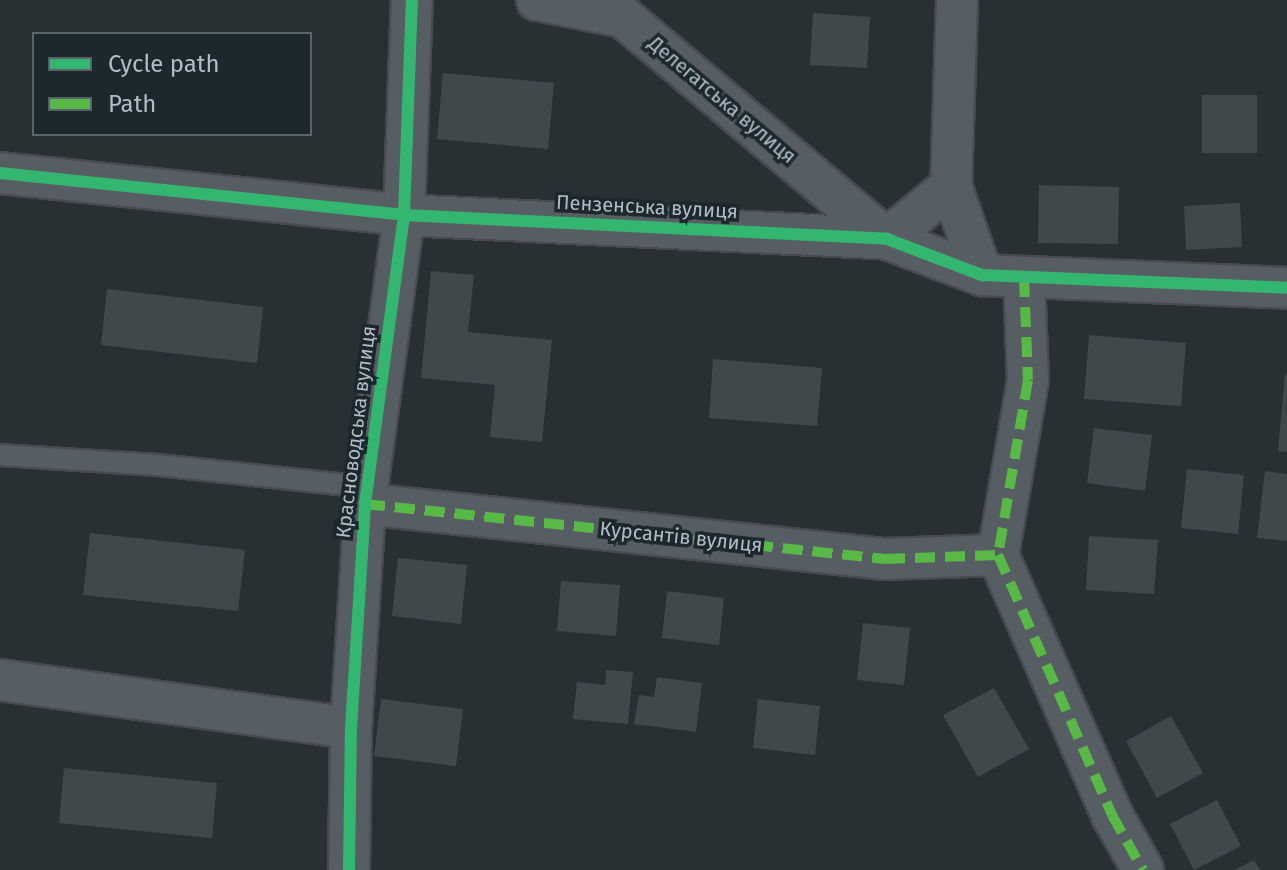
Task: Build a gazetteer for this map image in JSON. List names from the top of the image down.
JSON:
{
  "streets": {
    "street": [
      "Делегатська вулиця",
      "Пензенська вулиця",
      "Красноводська вулиця",
      "Курсантів вулиця"
    ]
  },
  "crossings": [
    ["Делегатська вулиця", "Пензенська вулиця"],
    ["Пензенська вулиця", "Красноводська вулиця"],
    ["Красноводська вулиця", "Курсантів вулиця"]
  ],
  "legend": ["Cycle path", "Path"]
}
